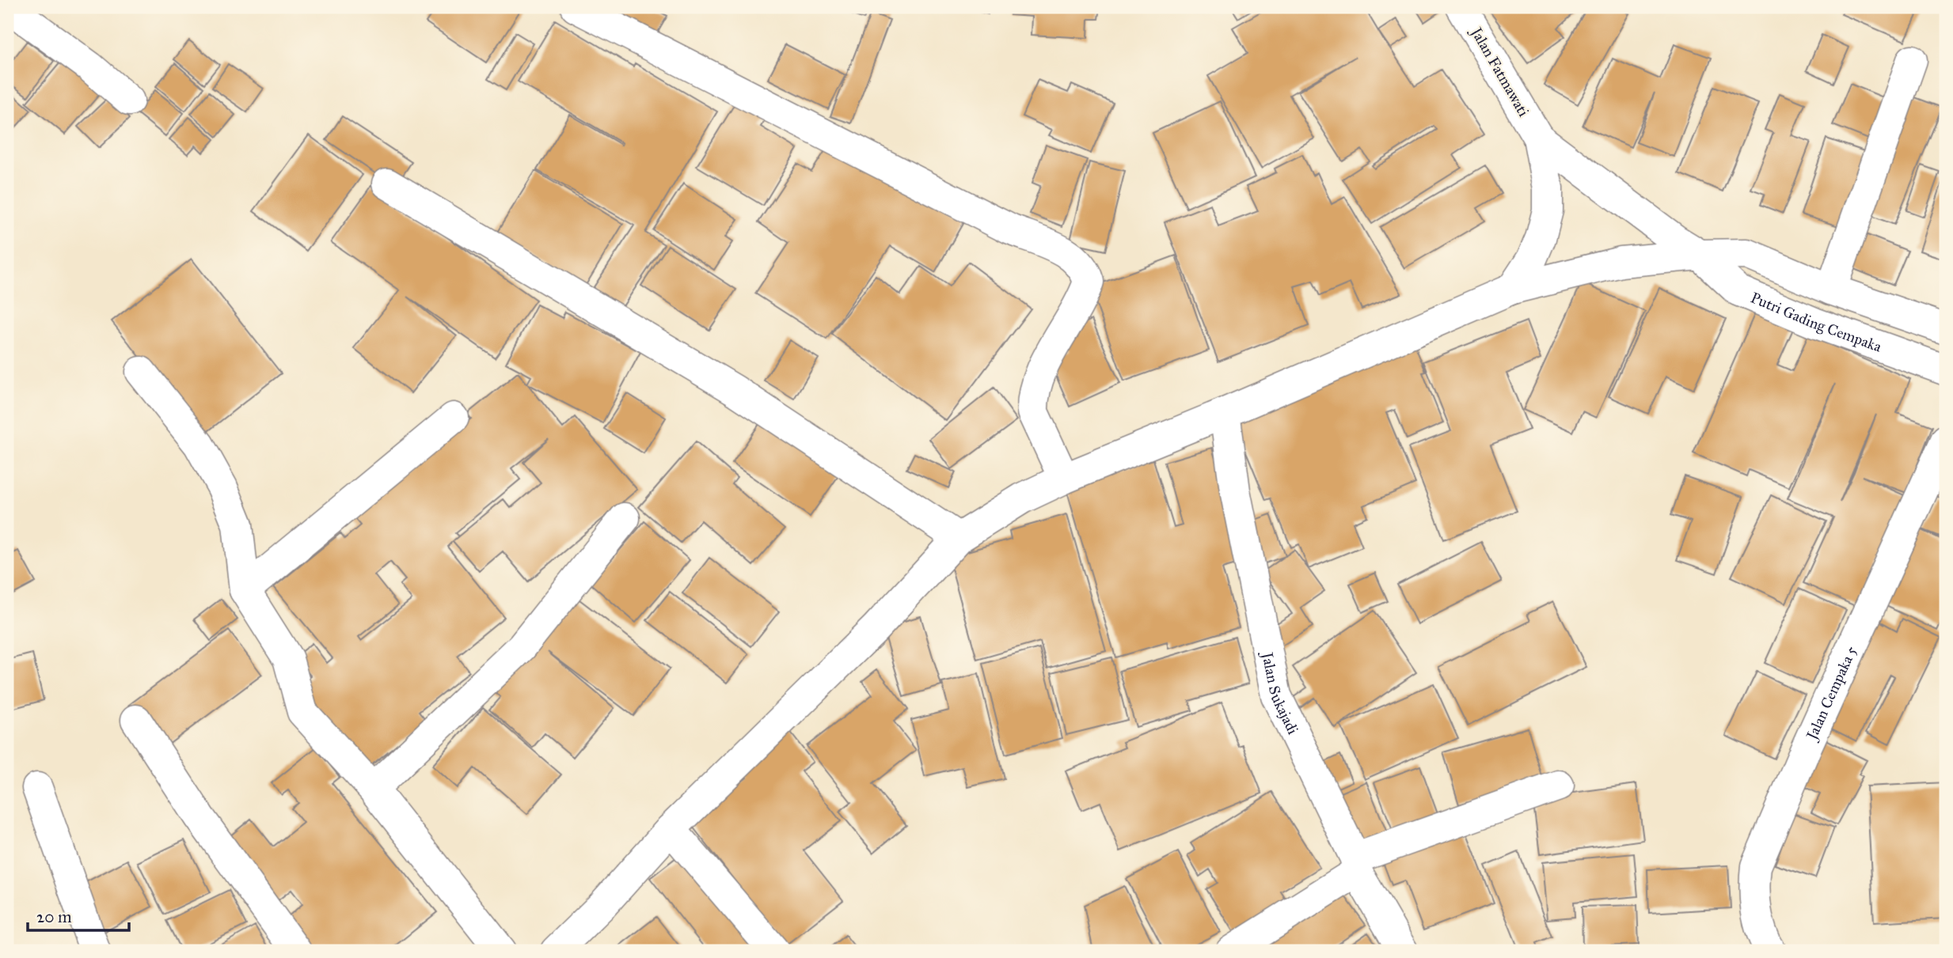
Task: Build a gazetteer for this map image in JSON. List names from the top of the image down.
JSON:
{
  "streets": {
    "street": [
      "Jalan Fatmawati",
      "Putri Gading Cempaka",
      "Jalan Sukajadi",
      "Jalan Cempaka 5"
    ]
  },
  "crossings": [
    ["Jalan Fatmawati", "Putri Gading Cempaka"]
  ],
  "scale_bar": "20 m"
}
